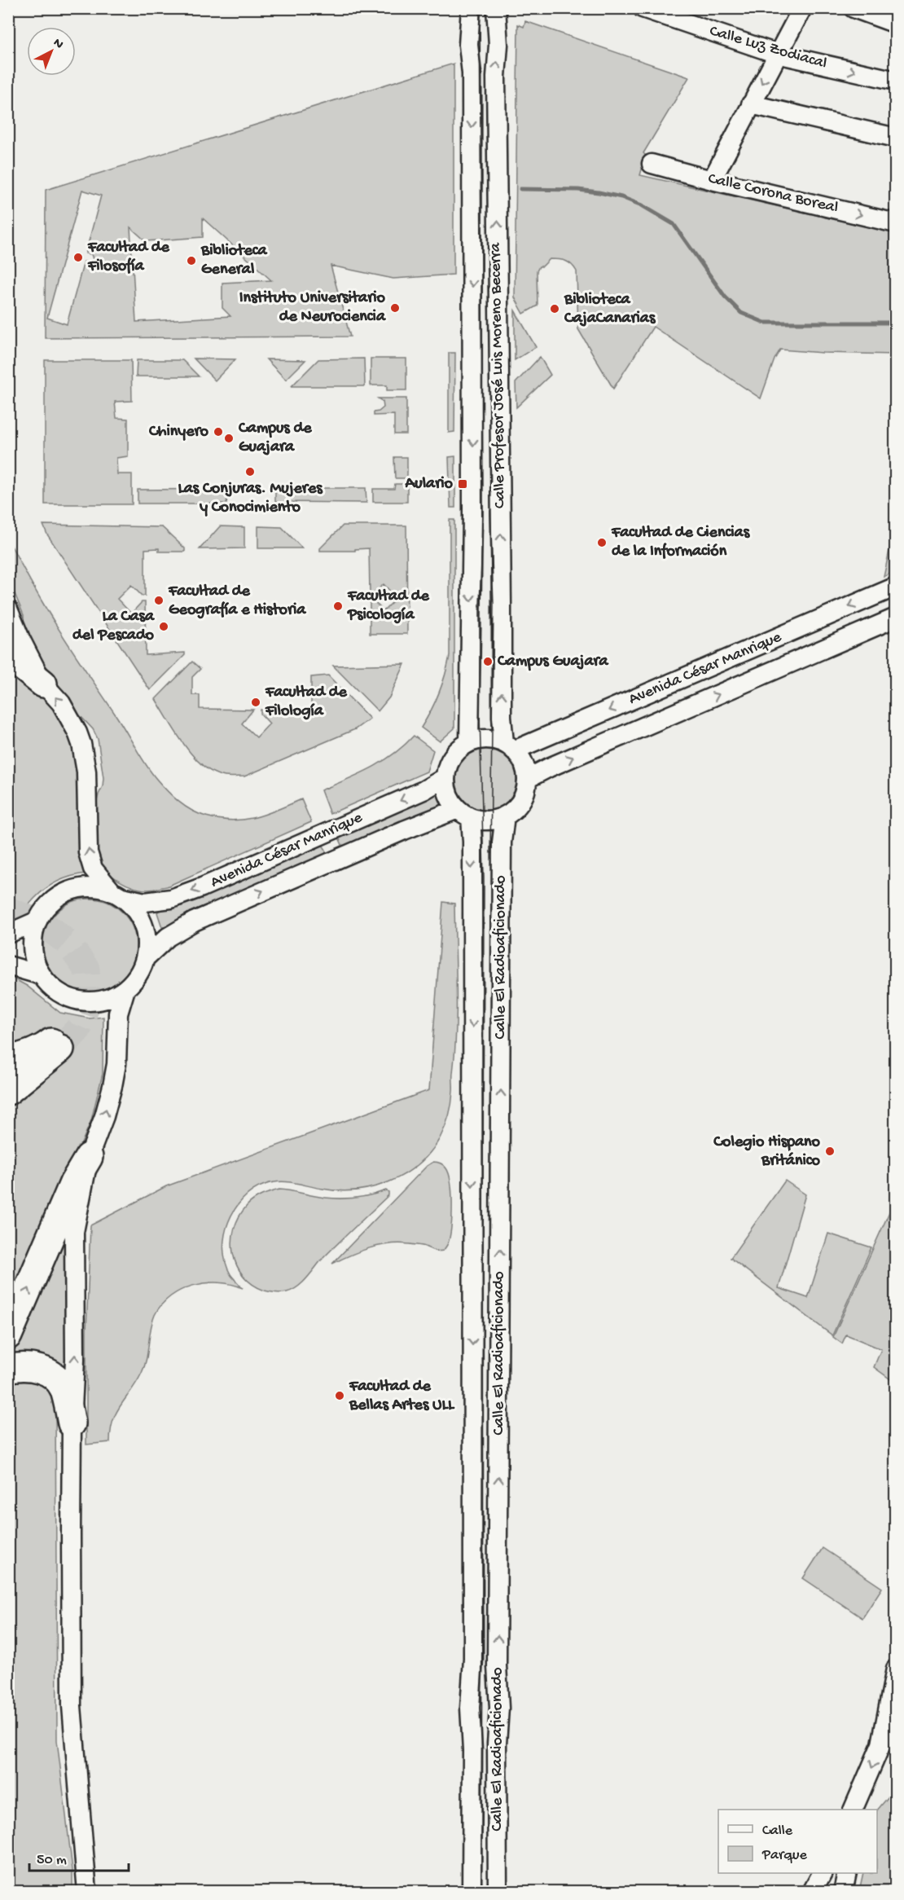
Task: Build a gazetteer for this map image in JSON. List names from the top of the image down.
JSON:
{
  "streets": {
    "street": [
      "Calle Luz Zodiacal",
      "Calle Corona Boreal",
      "Calle Profesor José Luis Moreno Becerra",
      "Avenida César Manrique",
      "Calle El Radioaficionado"
    ]
  },
  "crossings": [
    ["Calle Profesor José Luis Moreno Becerra", "Avenida César Manrique"],
    ["Calle Profesor José Luis Moreno Becerra", "Calle El Radioaficionado"],
    ["Avenida César Manrique", "Calle El Radioaficionado"]
  ],
  "places": {
    "other": [
      "Facultad de Filosofía",
      "Biblioteca General",
      "Instituto Universitario de Neurociencia",
      "Biblioteca CajaCanarias",
      "Chinyero",
      "Campus de Guajara",
      "Las Conjuras. Mujeres y Conocimiento",
      "Facultad de Ciencias de la Información",
      "Facultad de Geografía e Historia",
      "Facultad de Psicología",
      "La Casa del Pescado",
      "Campus Guajara",
      "Facultad de Filología",
      "Colegio Hispano Británico",
      "Facultad de Bellas Artes ULL"
    ],
    "transit": ["Aulario"]
  },
  "legend": ["Calle", "Parque"],
  "scale_bar": "50 m",
  "north": "top right"
}
